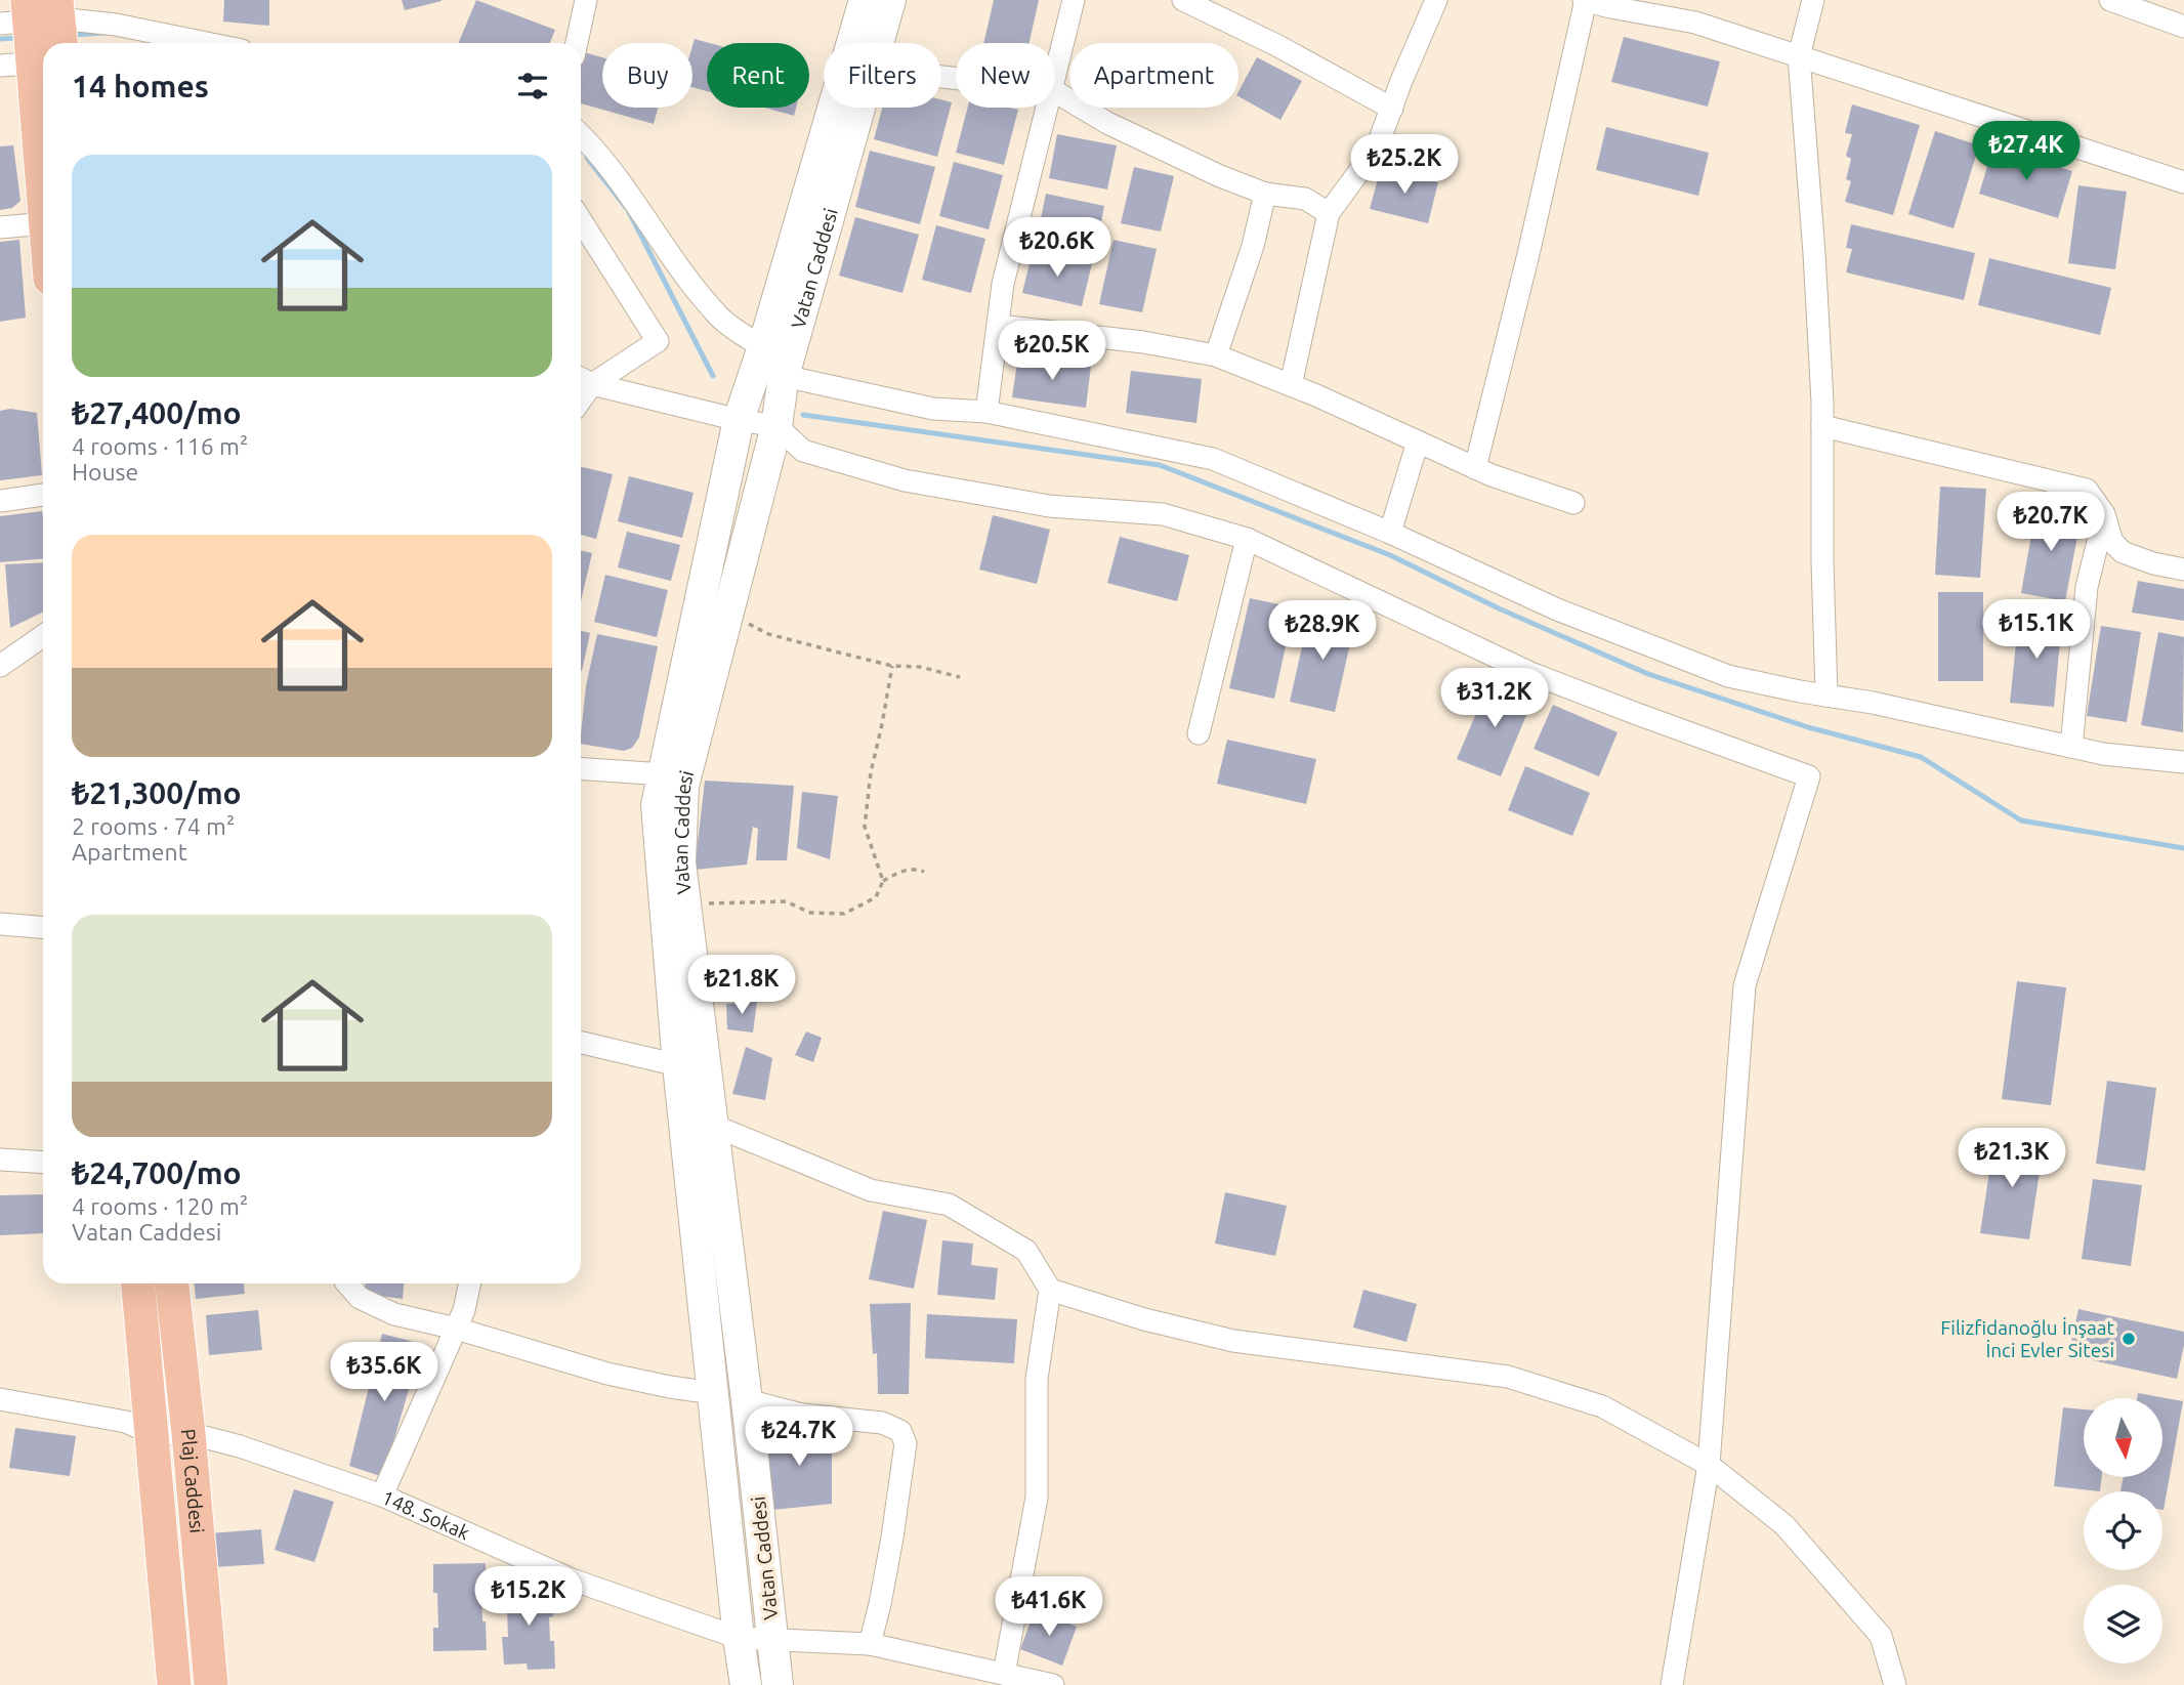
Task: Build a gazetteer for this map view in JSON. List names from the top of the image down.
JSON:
{
  "streets": {
    "main road": ["Vatan Caddesi", "Plaj Caddesi"],
    "street": ["148. Sokak"]
  },
  "crossings": [
    ["Vatan Caddesi", "148. Sokak"],
    ["Plaj Caddesi", "148. Sokak"]
  ],
  "places": ["Filizfidanoğlu İnşaat İnci Evler Sitesi"],
  "north": "bottom",
  "page": {
    "chip": [
      "Buy",
      "Rent",
      "Filters",
      "New",
      "Apartment"
    ],
    "heading": "14 homes",
    "price": [
      "₺27.4K",
      "₺25.2K",
      "₺20.6K",
      "₺20.5K",
      "₺20.7K",
      "₺15.1K",
      "₺28.9K",
      "₺31.2K",
      "₺21.8K",
      "₺21.3K",
      "₺35.6K",
      "₺24.7K",
      "₺15.2K",
      "₺41.6K"
    ],
    "list": [
      {
        "name": "₺27,400/mo",
        "note": "4 rooms · 116 m² · House"
      },
      {
        "name": "₺21,300/mo",
        "note": "2 rooms · 74 m² · Apartment"
      },
      {
        "name": "₺24,700/mo",
        "note": "4 rooms · 120 m² · Vatan Caddesi"
      }
    ]
  }
}
